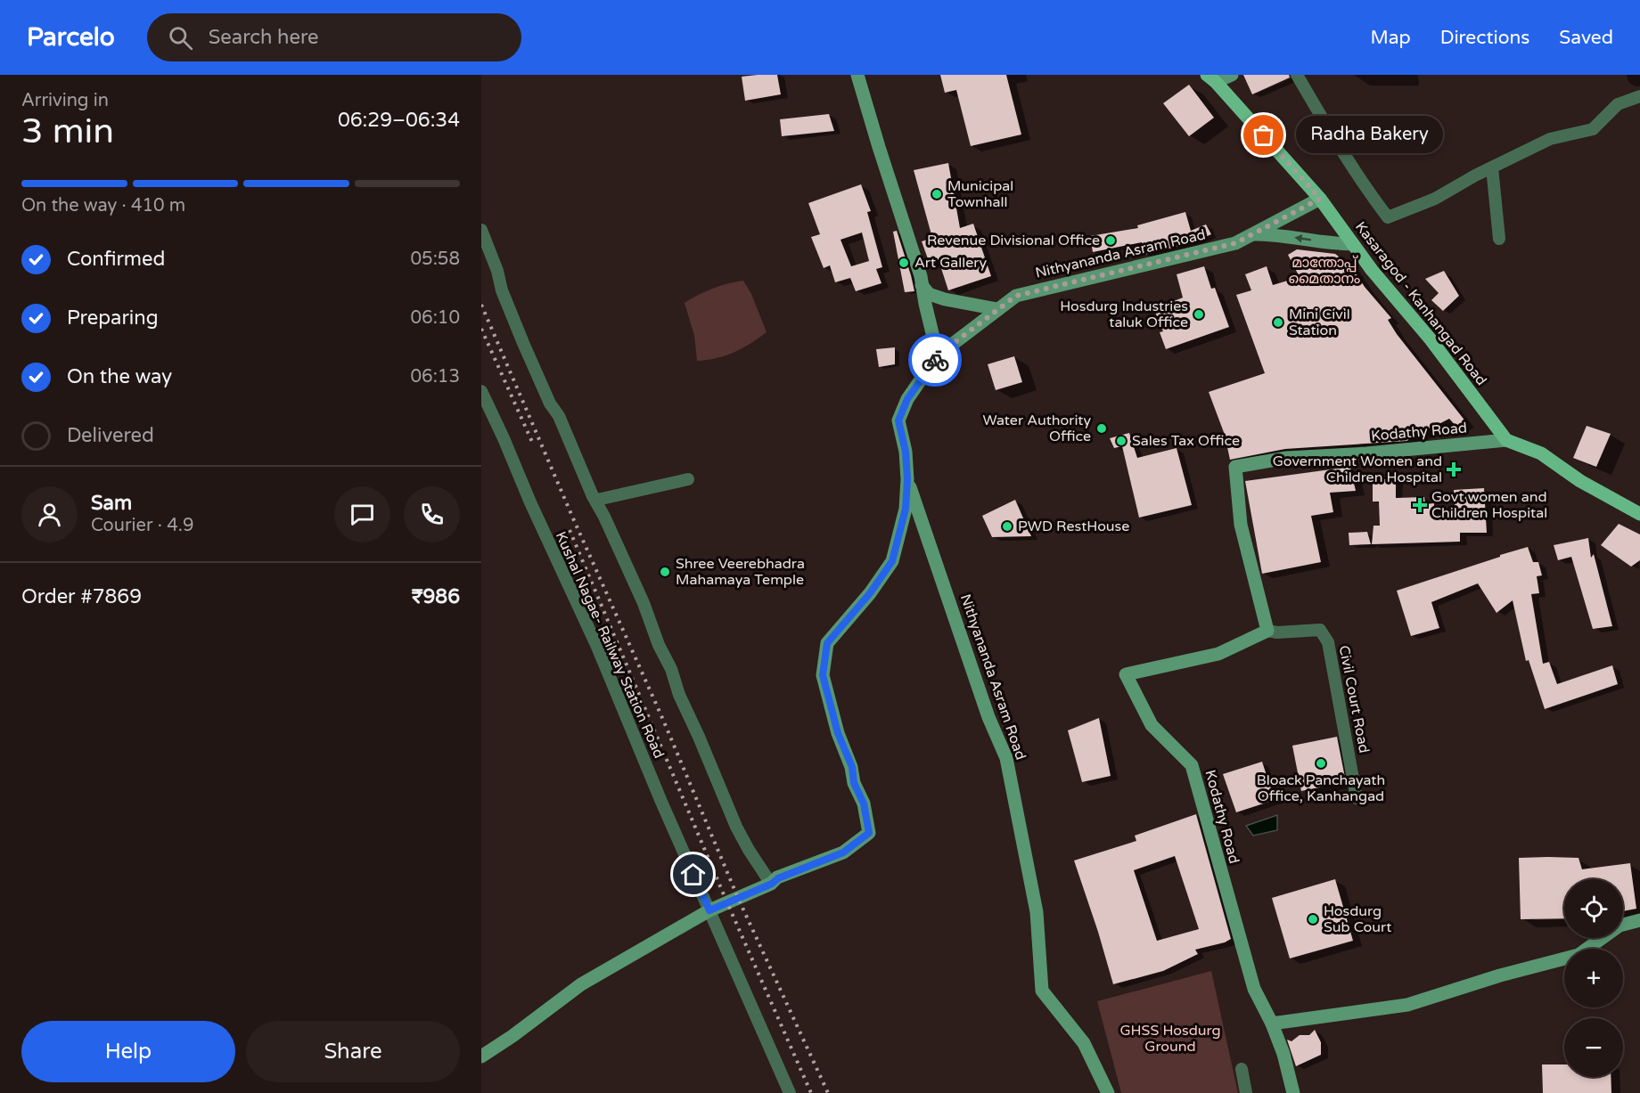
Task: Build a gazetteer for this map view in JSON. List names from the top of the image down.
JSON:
{
  "streets": {
    "main road": ["Kasaragod - Kanhangad Road"],
    "street": [
      "Nithyananda Asram Road",
      "Kodathy Road",
      "Kushal Nagae- Railway Station Road",
      "Civil Court Road"
    ]
  },
  "crossings": [
    ["Nithyananda Asram Road", "Kasaragod - Kanhangad Road"],
    ["Kasaragod - Kanhangad Road", "Kodathy Road"],
    ["Kodathy Road", "Civil Court Road"]
  ],
  "parks": ["മാന്തോപ്പ് മൈതാനം", "GHSS Hosdurg Ground"],
  "places": {
    "other": [
      "Radha Bakery",
      "Municipal Townhall",
      "Revenue Divisional Office",
      "Art Gallery",
      "Hosdurg Industries taluk Office",
      "Mini Civil Station",
      "Water Authority Office",
      "Sales Tax Office",
      "PWD RestHouse",
      "Shree Veerebhadra Mahamaya Temple",
      "Bloack Panchayath Office, Kanhangad",
      "Hosdurg Sub Court"
    ],
    "health": ["Government Women and Children Hospital", "Govt women and Children Hospital"]
  },
  "page": {
    "header": "Parcelo",
    "search": "Search here",
    "nav": ["Map", "Directions", "Saved"],
    "heading": ["3 min", "Arriving in", "06:29–06:34"],
    "panel": [
      "Sam",
      "Courier · 4.9",
      "Order #7869",
      "₹986"
    ],
    "bubble": "Radha Bakery",
    "bar": "On the way · 410 m",
    "list": [
      ["Confirmed", "05:58"],
      ["Preparing", "06:10"],
      ["On the way", "06:13"],
      "Delivered"
    ],
    "map_buttons": ["+", "−"],
    "buttons": ["Help", "Share"]
  }
}
